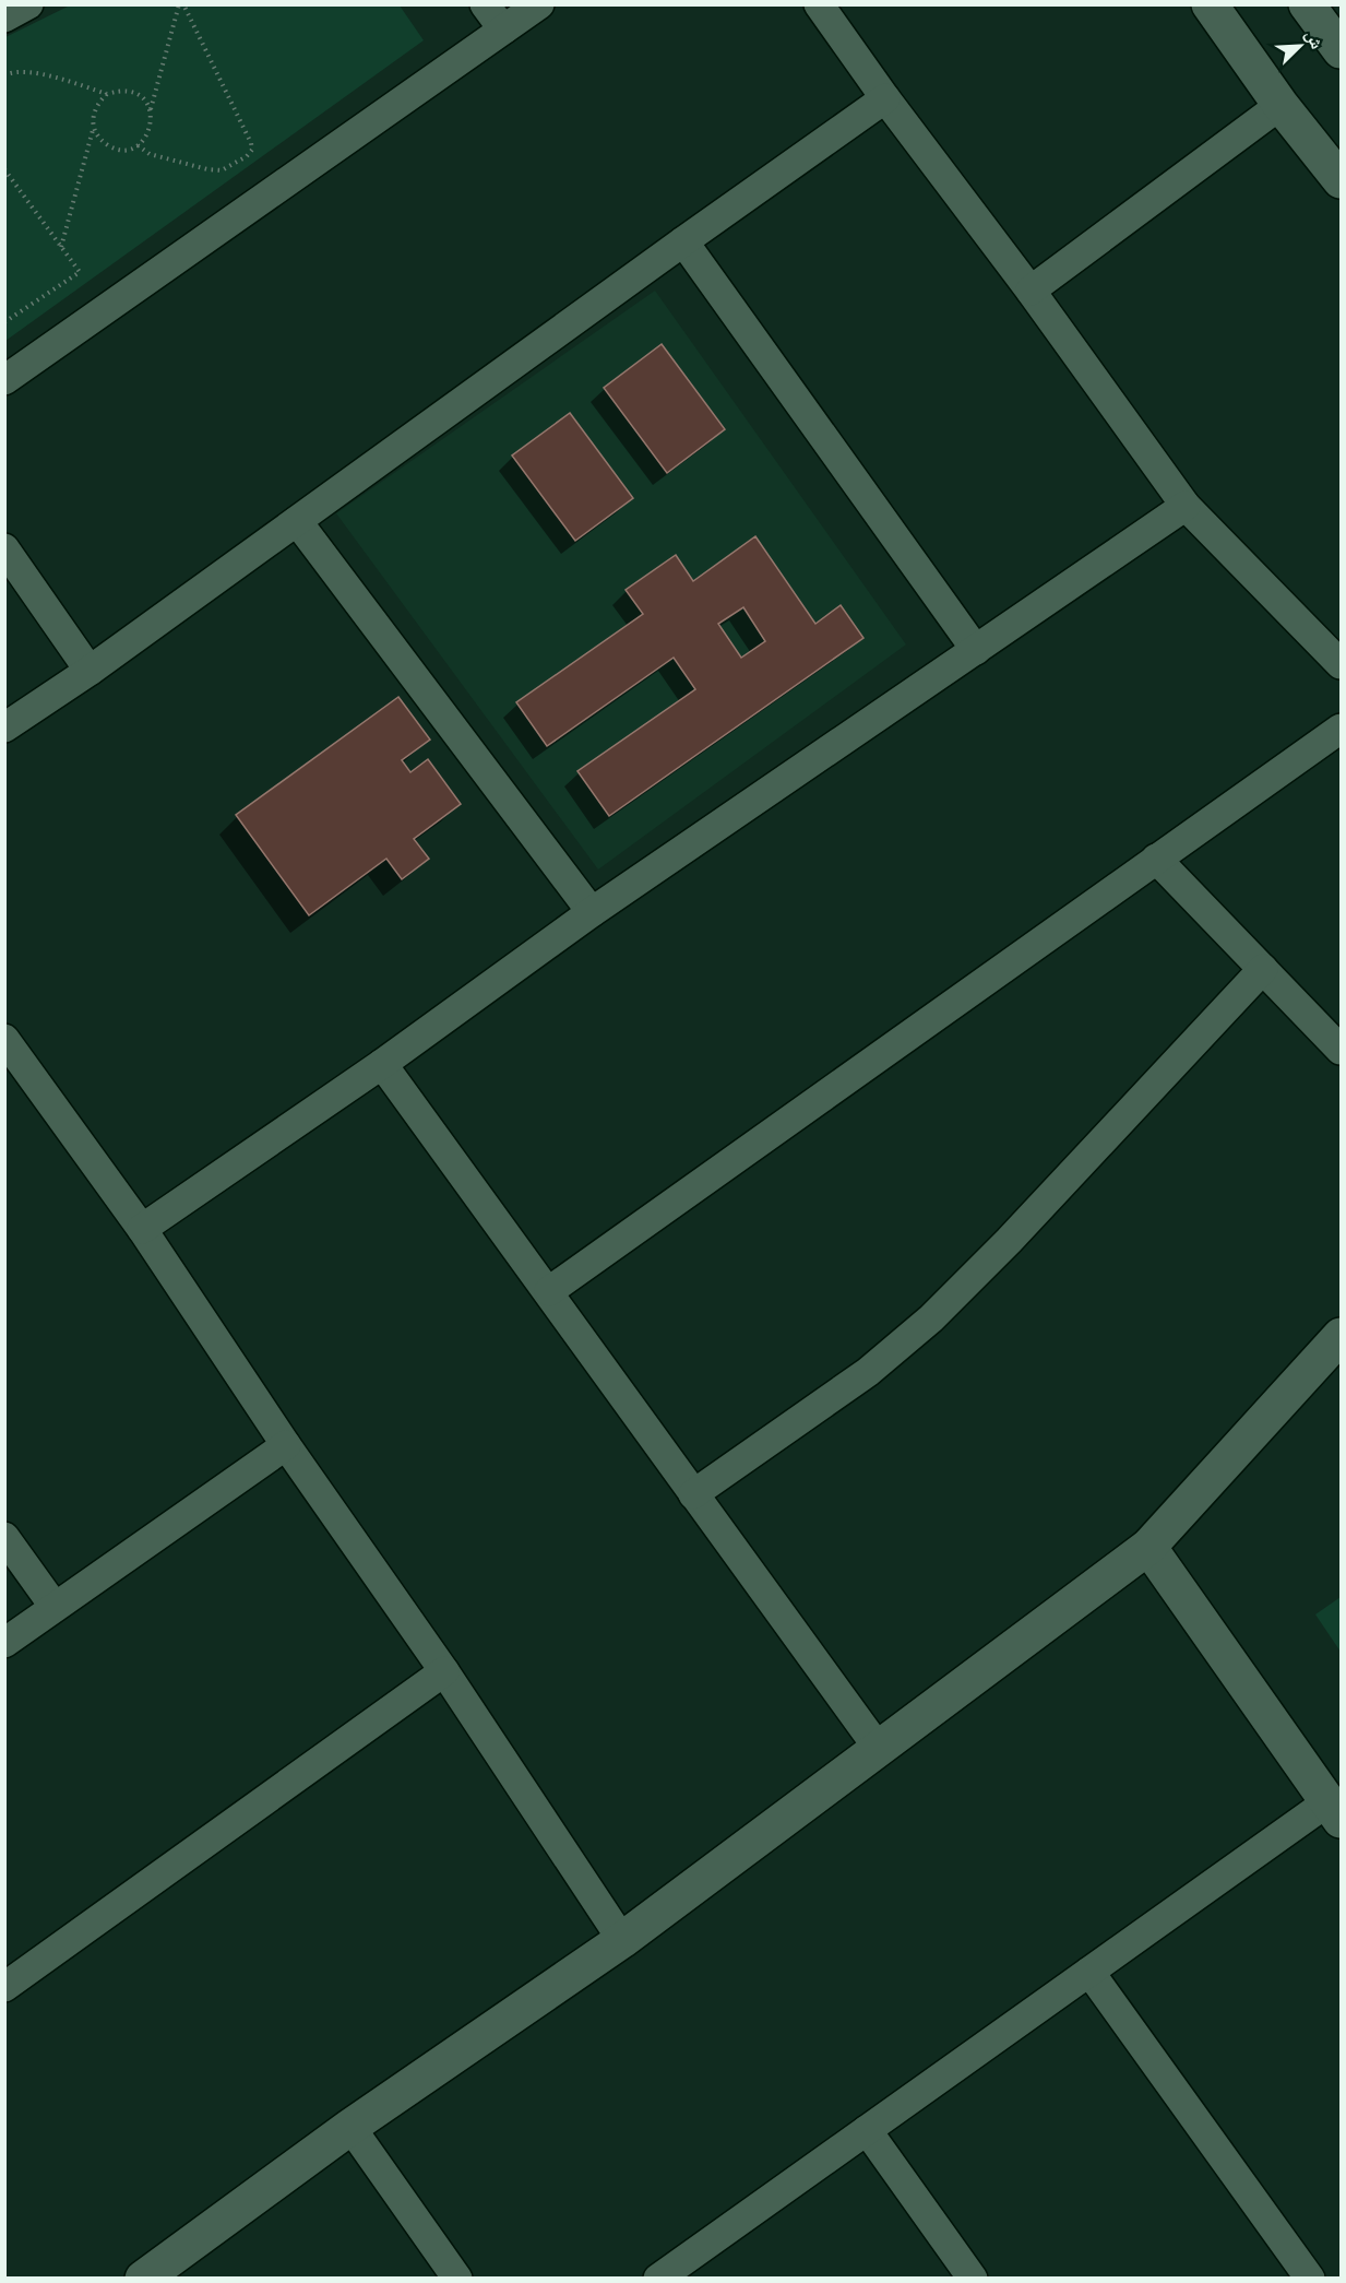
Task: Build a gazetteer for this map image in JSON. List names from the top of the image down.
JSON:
{
  "north": "top right"
}
